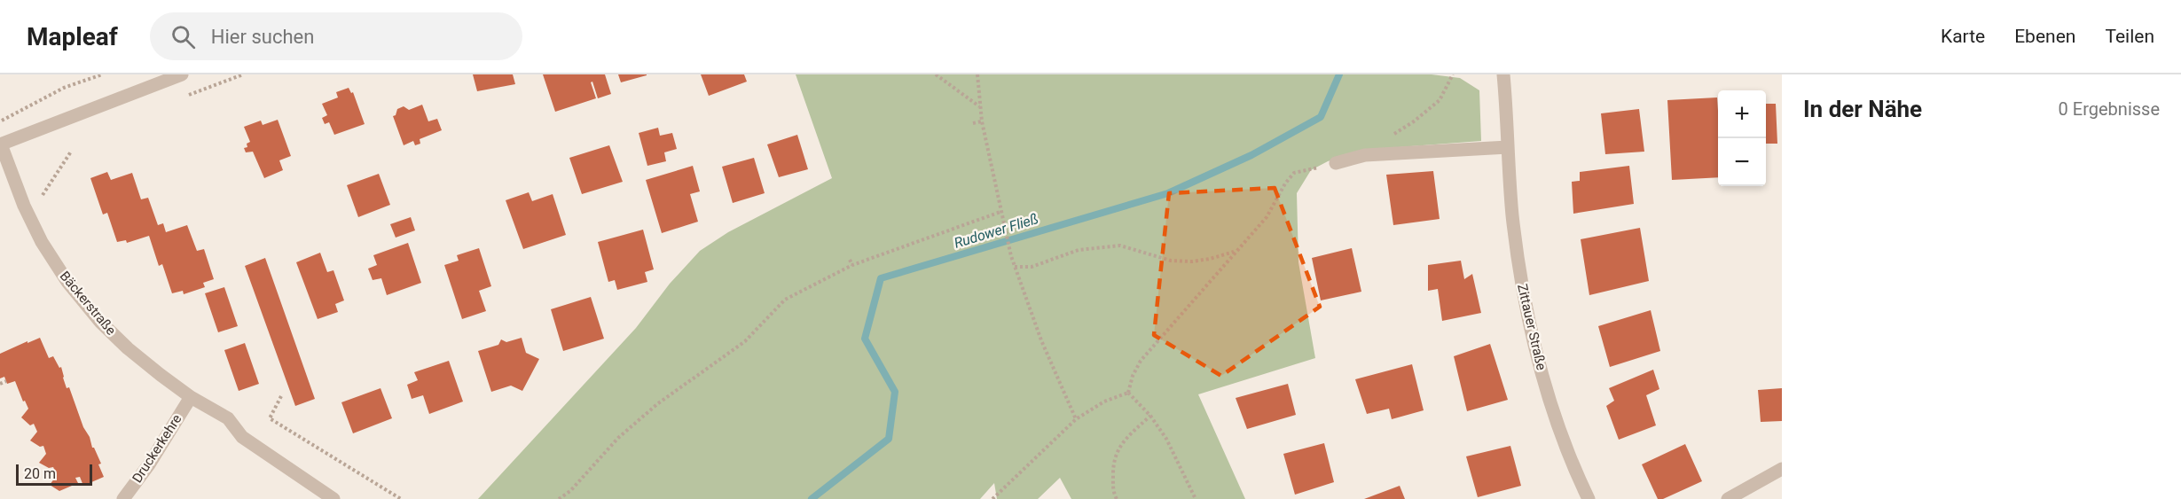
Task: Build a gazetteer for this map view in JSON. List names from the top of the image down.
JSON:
{
  "streets": {
    "street": ["Bäckerstraße", "Zittauer Straße", "Druckerkehre"]
  },
  "crossings": [
    ["Bäckerstraße", "Druckerkehre"]
  ],
  "water": ["Rudower Fließ"],
  "scale_bar": "20 m",
  "page": {
    "header": "Mapleaf",
    "search": "Hier suchen",
    "nav": ["Karte", "Ebenen", "Teilen"],
    "heading": ["In der Nähe", "0 Ergebnisse"],
    "map_buttons": ["+", "−"],
    "scale": "20 m"
  }
}
